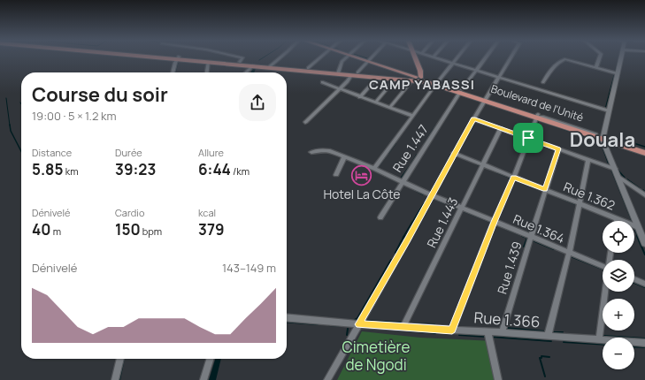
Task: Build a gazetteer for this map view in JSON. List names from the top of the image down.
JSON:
{
  "streets": {
    "main road": ["Boulevard de l'Unité"],
    "street": [
      "Rue 1.447",
      "Rue 1.362",
      "Rue 1.443",
      "Rue 1.364",
      "Rue 1.439",
      "Rue 1.366"
    ]
  },
  "crossings": [
    ["Boulevard de l'Unité", "Rue 1.447"],
    ["Rue 1.447", "Rue 1.364"],
    ["Rue 1.362", "Rue 1.443"],
    ["Rue 1.362", "Rue 1.439"],
    ["Rue 1.443", "Rue 1.364"],
    ["Rue 1.443", "Rue 1.366"],
    ["Rue 1.364", "Rue 1.439"],
    ["Rue 1.439", "Rue 1.366"]
  ],
  "districts": ["CAMP YABASSI", "Douala"],
  "parks": ["Cimetière de Ngodi"],
  "places": {
    "hotel": ["Hotel La Côte"]
  },
  "page": {
    "heading": ["Course du soir", "19:00 · 5 × 1.2 km"],
    "stats": [
      ["Distance", "5.85 km"],
      ["Durée", "39:23"],
      ["Allure", "6:44 /km"],
      ["Dénivelé", "40 m"],
      ["Cardio", "150 bpm"],
      ["kcal", "379"]
    ],
    "map_buttons": ["+", "−"],
    "chart": ["Dénivelé", "143–149 m"]
  }
}
